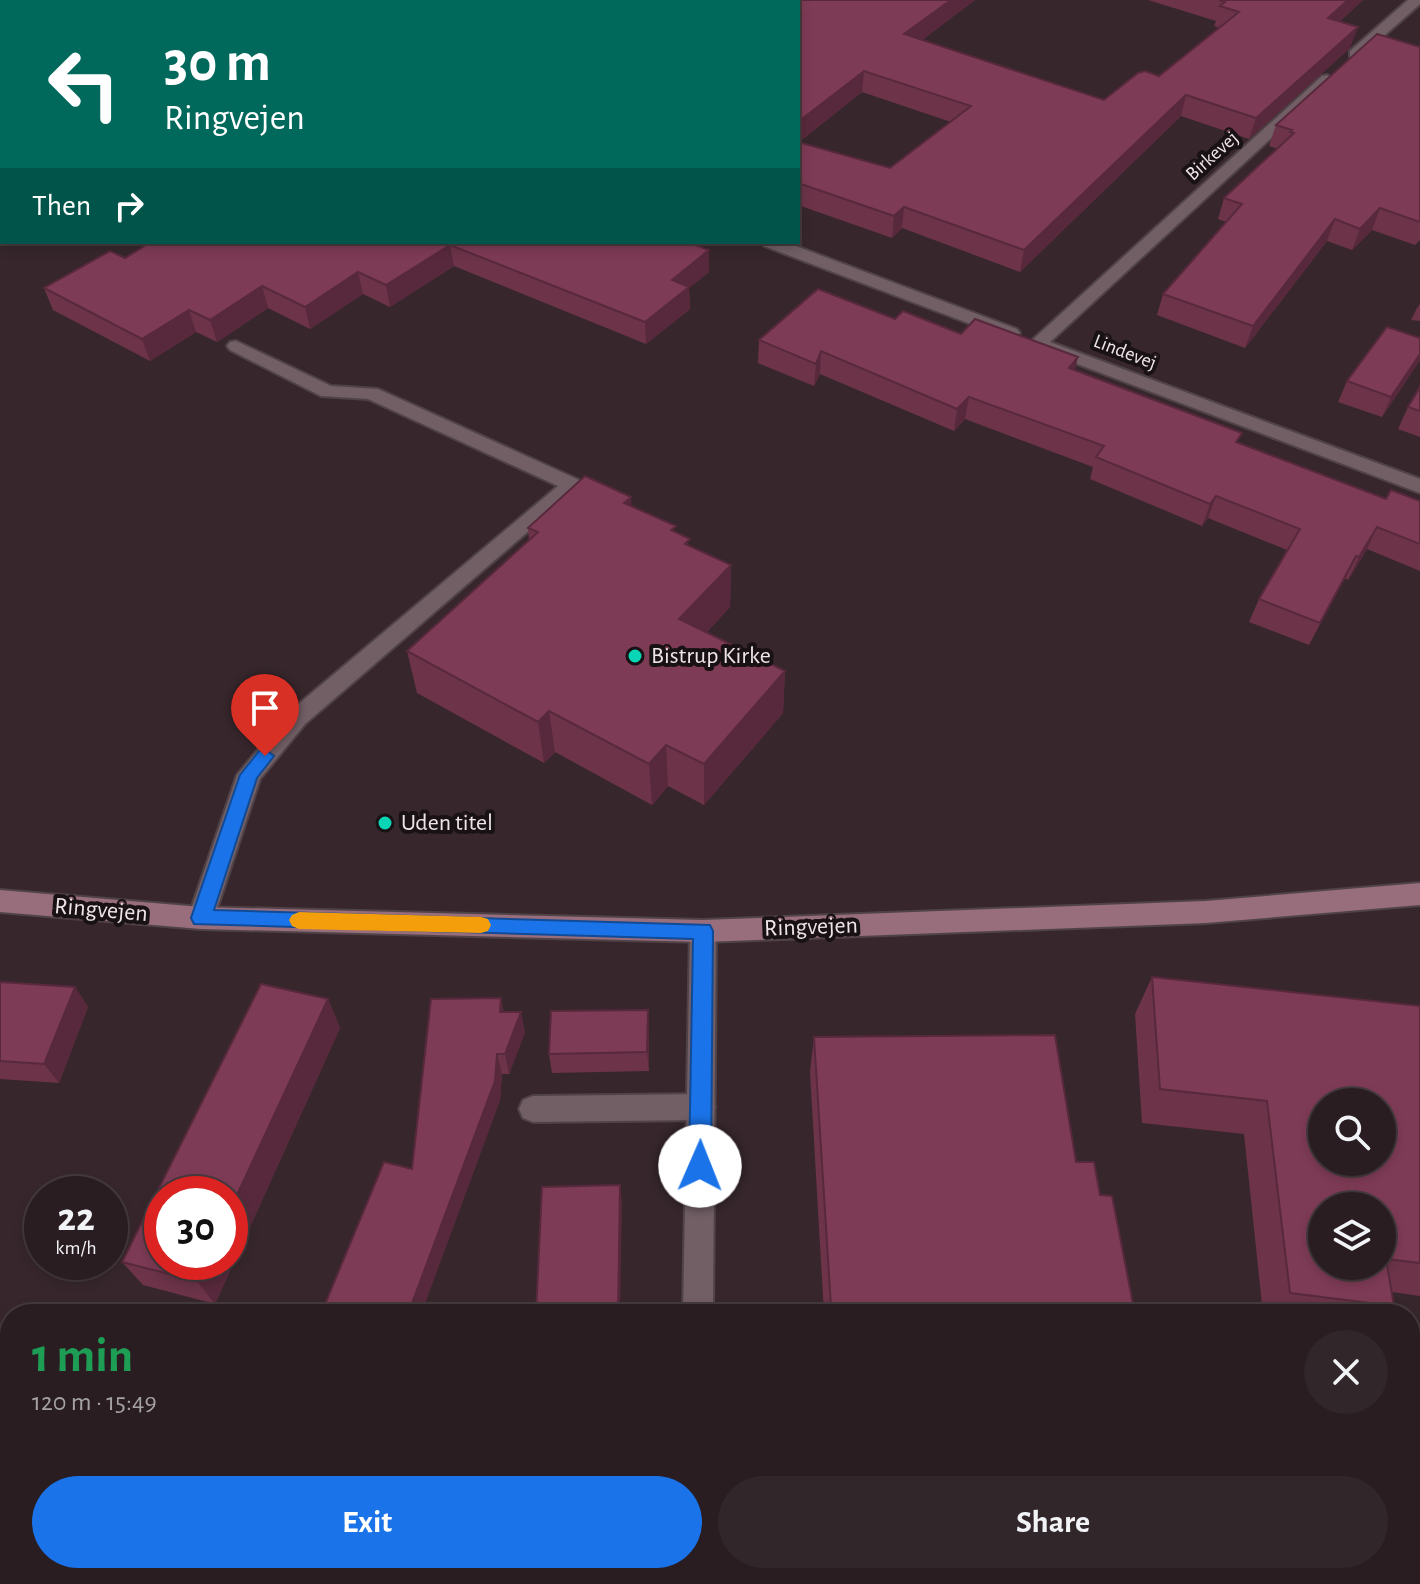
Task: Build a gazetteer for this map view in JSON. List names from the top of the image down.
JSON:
{
  "streets": {
    "main road": ["Ringvejen"],
    "street": ["Birkevej", "Lindevej"]
  },
  "crossings": [
    ["Birkevej", "Lindevej"]
  ],
  "places": ["Bistrup Kirke", "Uden titel"],
  "page": {
    "turn": ["30 m", "Ringvejen"],
    "then": "Then",
    "speed": "22 km/h",
    "limit": "30",
    "heading": ["1 min", "120 m · 15:49"],
    "buttons": ["Exit", "Share"]
  }
}
